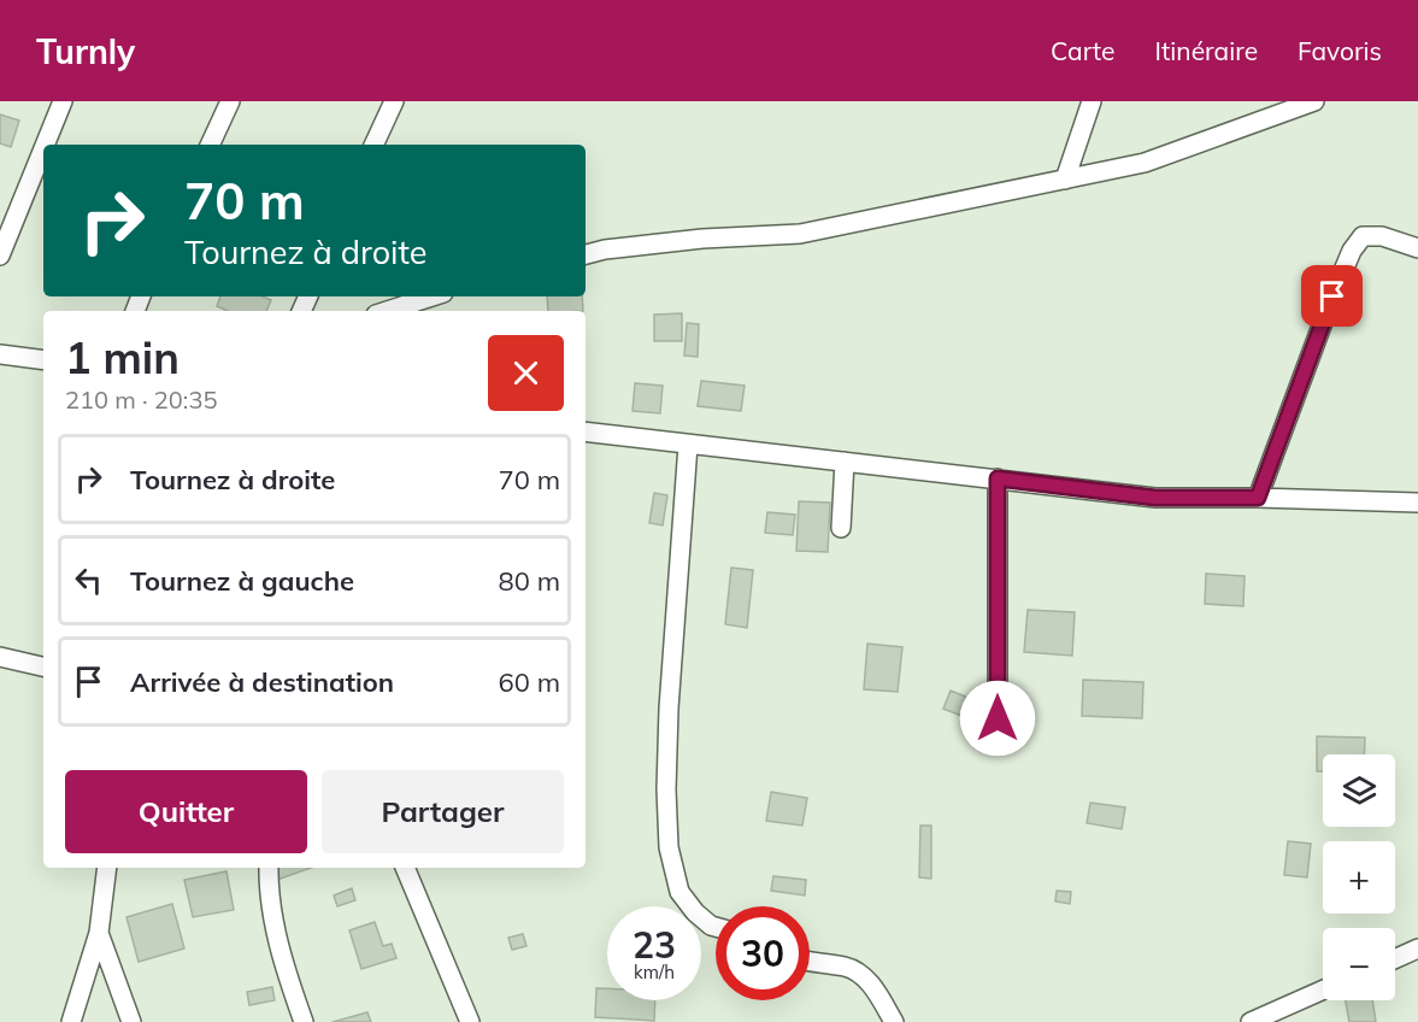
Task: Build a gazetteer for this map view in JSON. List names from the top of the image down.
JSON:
{
  "page": {
    "header": "Turnly",
    "nav": ["Carte", "Itinéraire", "Favoris"],
    "turn": ["70 m", "Tournez à droite"],
    "heading": ["1 min", "210 m · 20:35"],
    "list": [
      {
        "name": "Tournez à droite",
        "value": "70 m"
      },
      {
        "name": "Tournez à gauche",
        "value": "80 m"
      },
      {
        "name": "Arrivée à destination",
        "value": "60 m"
      }
    ],
    "map_buttons": ["+", "−"],
    "buttons": ["Quitter", "Partager"],
    "speed": "23 km/h",
    "limit": "30"
  }
}
